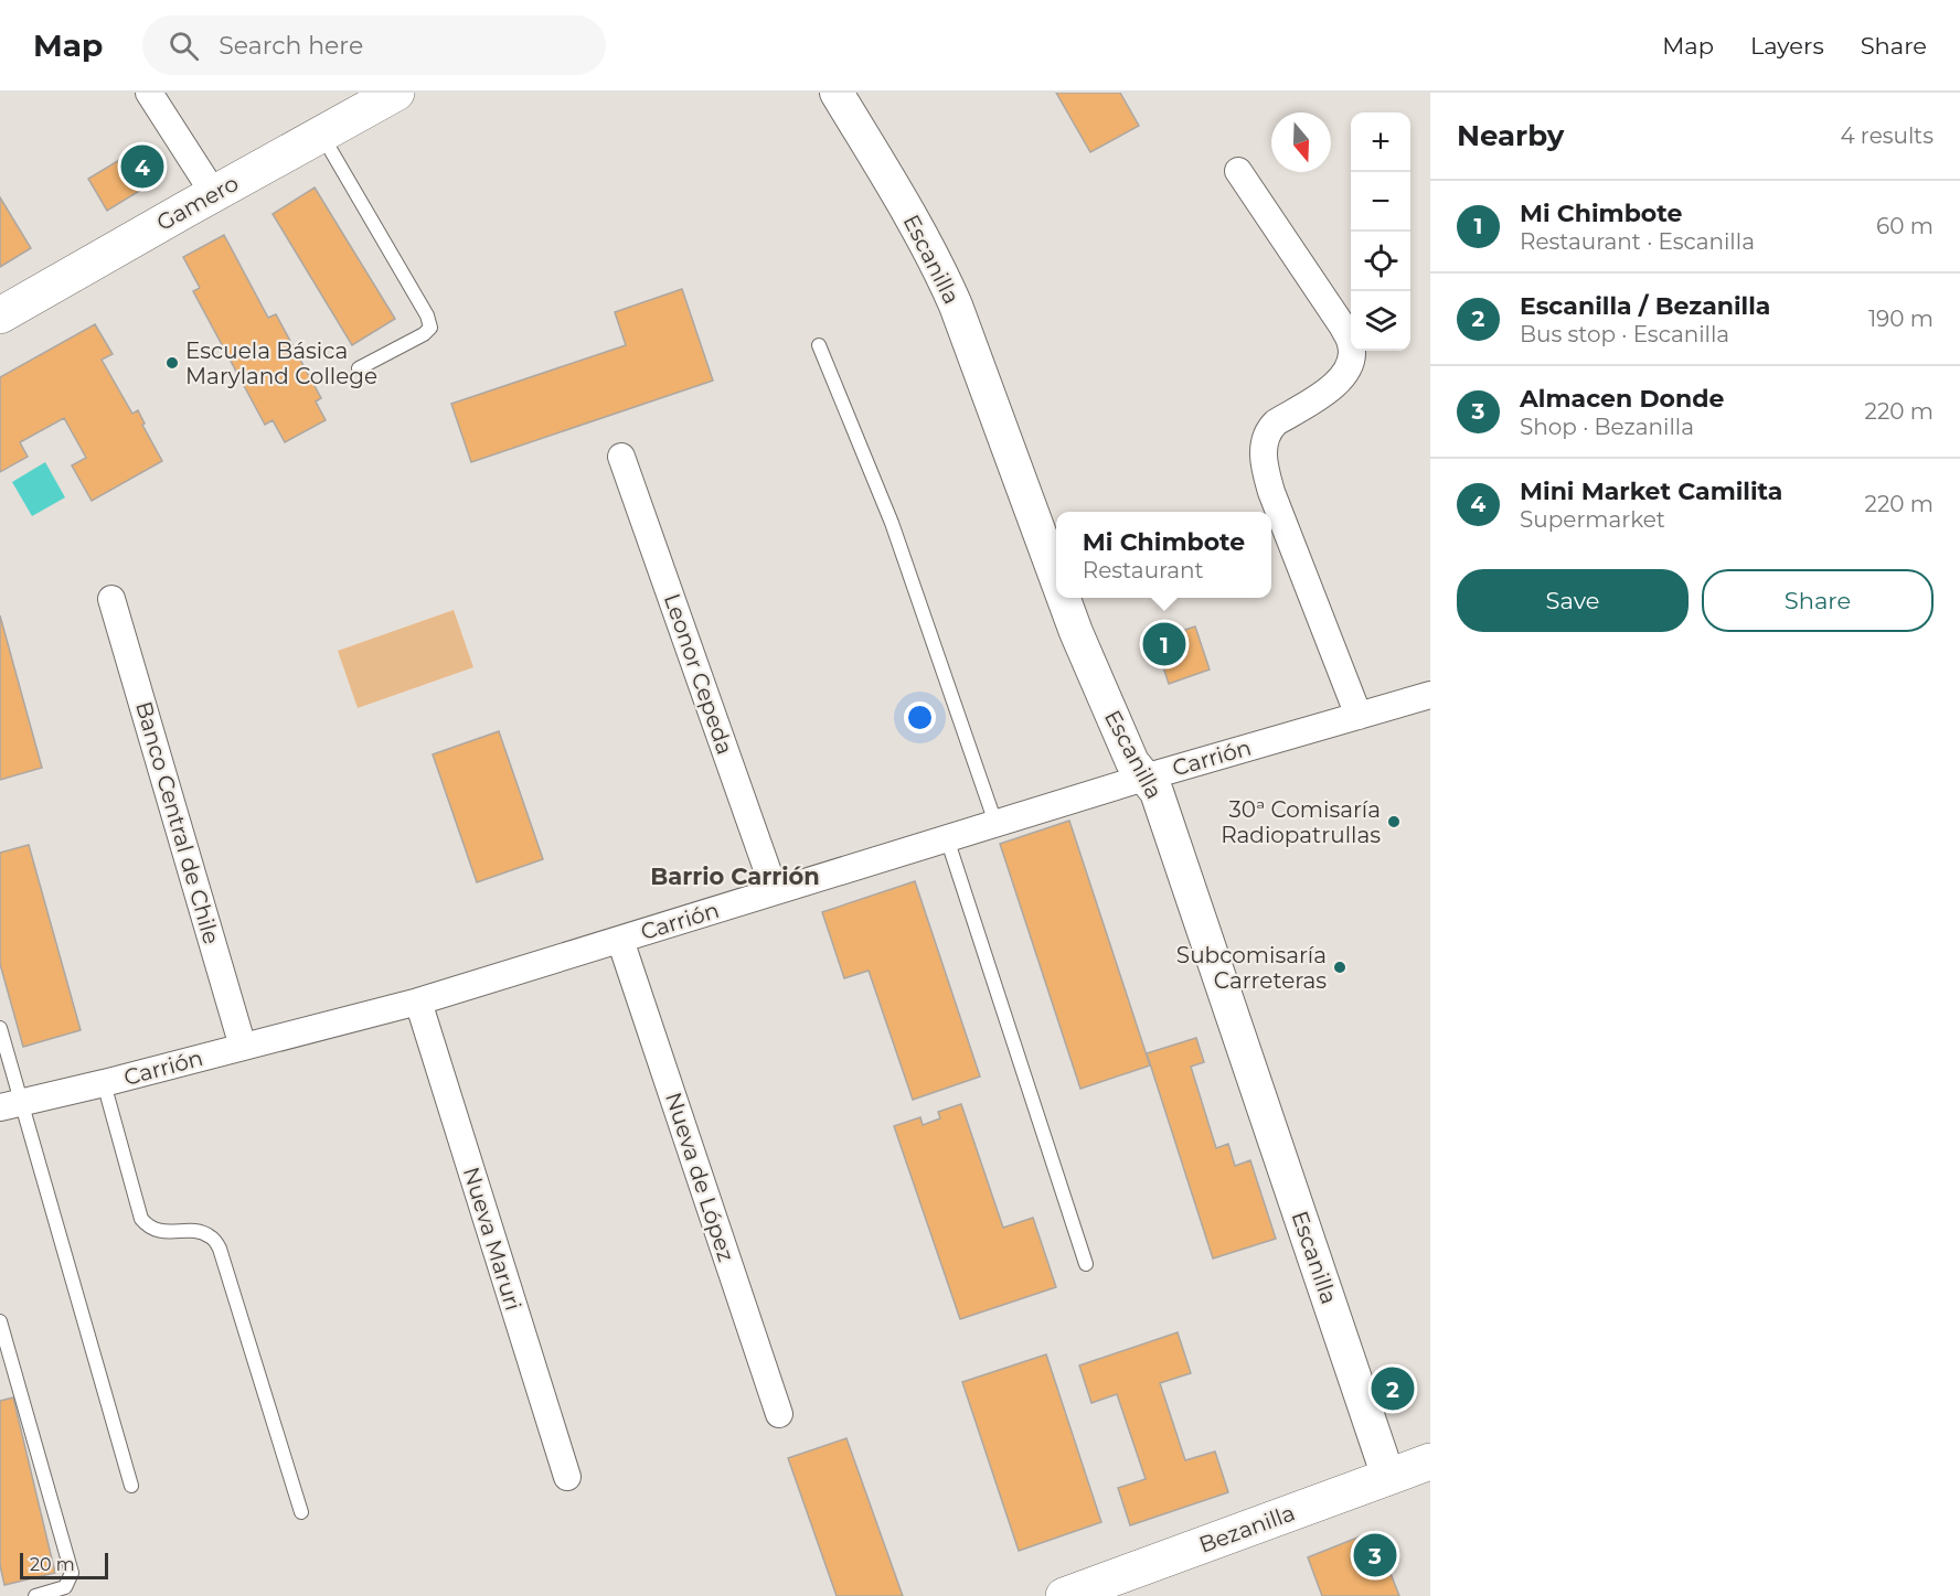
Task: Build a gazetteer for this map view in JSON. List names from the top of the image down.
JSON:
{
  "streets": {
    "main road": ["Gamero", "Bezanilla"],
    "street": [
      "Escanilla",
      "Leonor Cepeda",
      "Carrión",
      "Banco Central de Chile",
      "Nueva de López",
      "Nueva Maruri"
    ]
  },
  "crossings": [
    ["Escanilla", "Carrión"],
    ["Escanilla", "Bezanilla"],
    ["Leonor Cepeda", "Carrión"],
    ["Carrión", "Banco Central de Chile"],
    ["Carrión", "Nueva de López"],
    ["Carrión", "Nueva Maruri"]
  ],
  "districts": ["Barrio Carrión"],
  "places": ["Escuela Básica Maryland College", "30ª Comisaría Radiopatrullas", "Subcomisaría Carreteras"],
  "scale_bar": "20 m",
  "north": "bottom",
  "page": {
    "header": "Map",
    "search": "Search here",
    "nav": ["Map", "Layers", "Share"],
    "heading": ["Nearby", "4 results"],
    "map_buttons": ["+", "−"],
    "pins": [
      "4",
      "1",
      "2",
      "3"
    ],
    "list": [
      {
        "mark": "1",
        "name": "Mi Chimbote",
        "note": "Restaurant · Escanilla",
        "value": "60 m"
      },
      {
        "mark": "2",
        "name": "Escanilla / Bezanilla",
        "note": "Bus stop · Escanilla",
        "value": "190 m"
      },
      {
        "mark": "3",
        "name": "Almacen Donde",
        "note": "Shop · Bezanilla",
        "value": "220 m"
      },
      {
        "mark": "4",
        "name": "Mini Market Camilita",
        "note": "Supermarket",
        "value": "220 m"
      }
    ],
    "popup": ["Mi Chimbote", "Restaurant"],
    "buttons": ["Save", "Share"],
    "scale": "20 m"
  }
}
